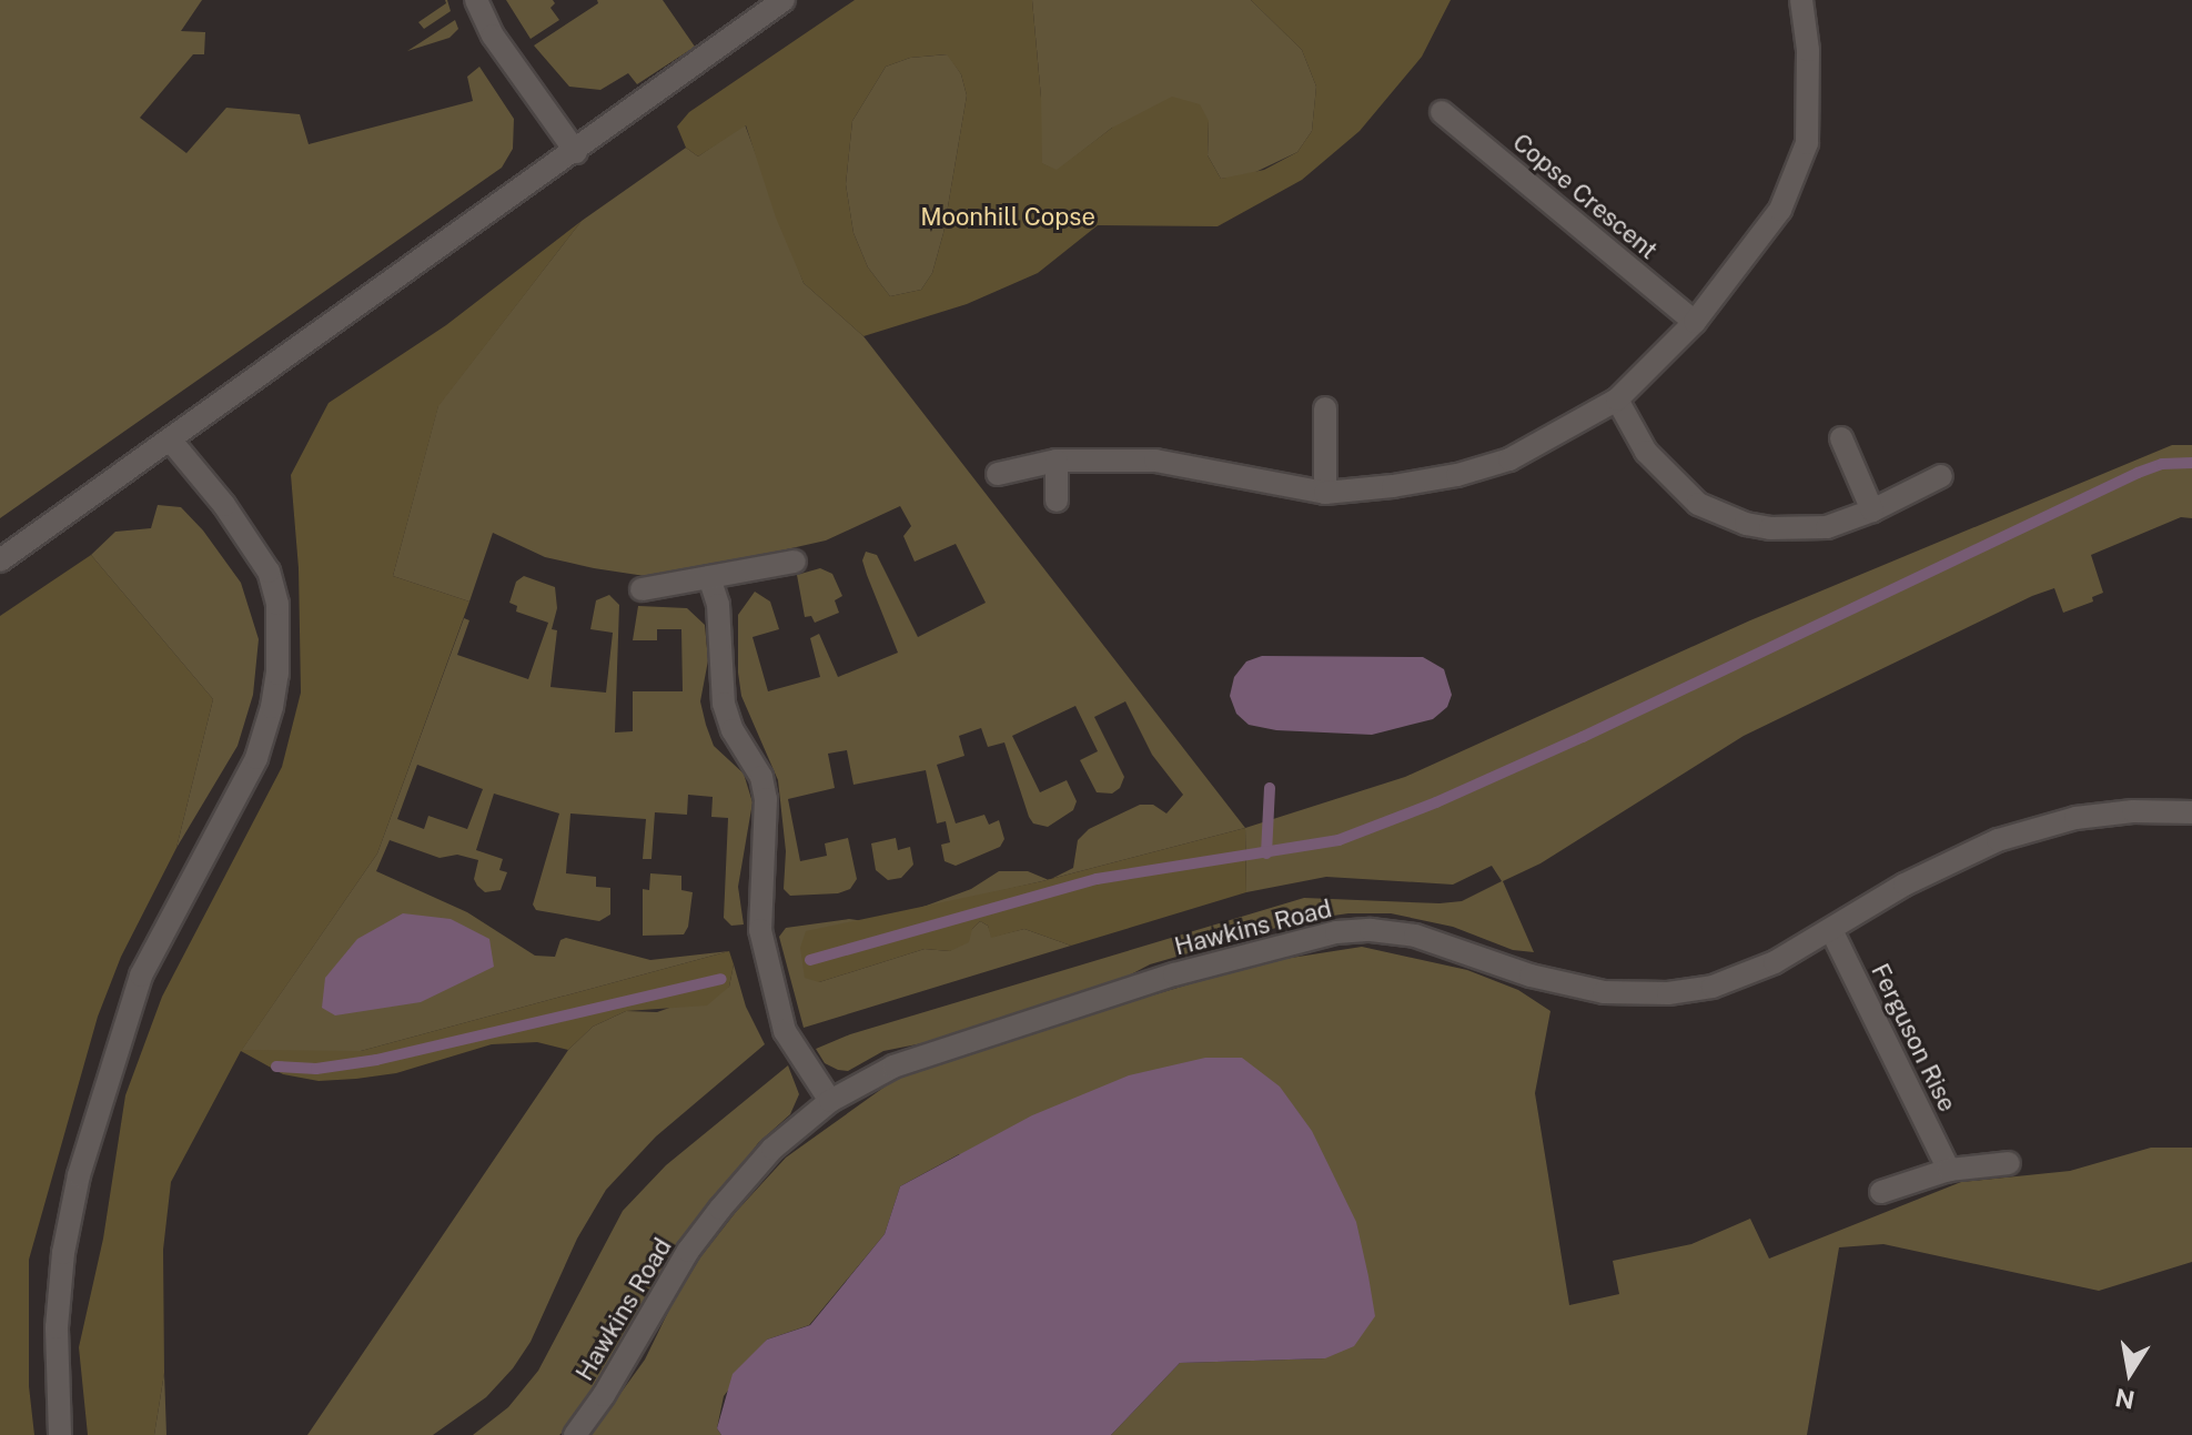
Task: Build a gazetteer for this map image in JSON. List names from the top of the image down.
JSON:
{
  "streets": {
    "street": ["Copse Crescent", "Hawkins Road", "Ferguson Rise"]
  },
  "crossings": [
    ["Hawkins Road", "Ferguson Rise"]
  ],
  "parks": ["Moonhill Copse"],
  "north": "bottom"
}
